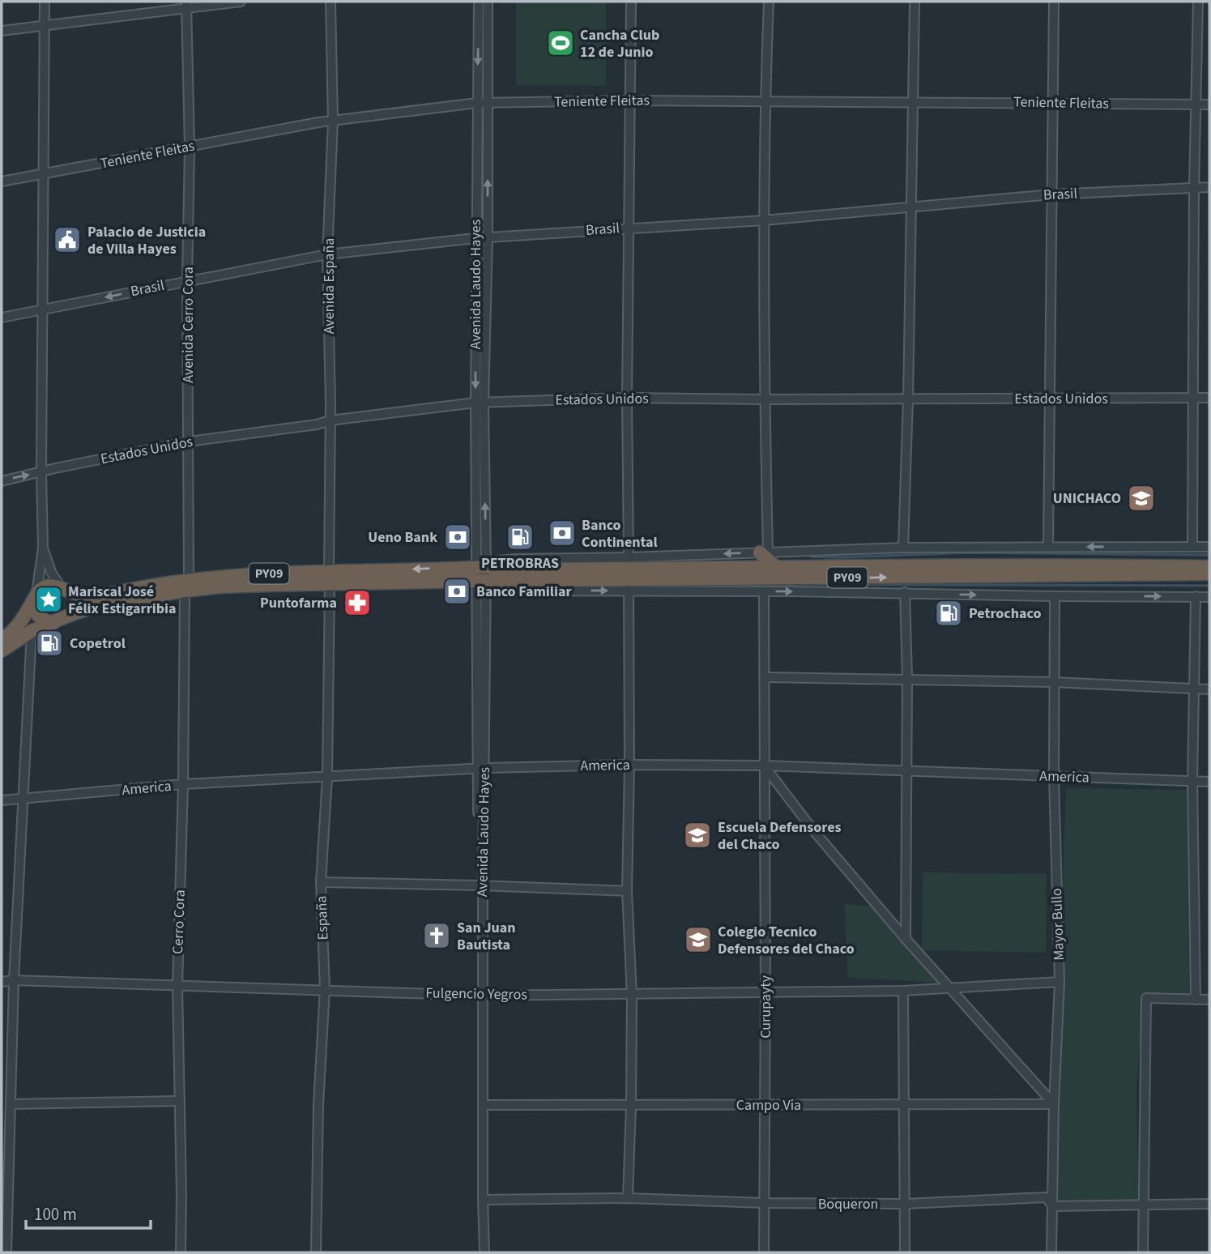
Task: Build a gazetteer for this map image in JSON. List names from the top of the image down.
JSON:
{
  "streets": {
    "highway": ["PY09"],
    "street": [
      "Teniente Fleitas",
      "Brasil",
      "Avenida Laudo Hayes",
      "Avenida España",
      "Avenida Cerro Cora",
      "Estados Unidos",
      "America",
      "España",
      "Cerro Cora",
      "Mayor Bullo",
      "Fulgencio Yegros",
      "Curupayty",
      "Campo Via",
      "Boqueron"
    ]
  },
  "crossings": [
    ["Teniente Fleitas", "Avenida Laudo Hayes"],
    ["Teniente Fleitas", "Avenida España"],
    ["Teniente Fleitas", "Avenida Cerro Cora"],
    ["Brasil", "Avenida Laudo Hayes"],
    ["Brasil", "Avenida España"],
    ["Brasil", "Avenida Cerro Cora"],
    ["Avenida Laudo Hayes", "Estados Unidos"],
    ["Avenida Laudo Hayes", "PY09"],
    ["Avenida Laudo Hayes", "America"],
    ["Avenida Laudo Hayes", "Fulgencio Yegros"],
    ["Avenida España", "Estados Unidos"],
    ["Avenida España", "PY09"],
    ["Avenida España", "España"],
    ["Avenida Cerro Cora", "Estados Unidos"],
    ["Avenida Cerro Cora", "PY09"],
    ["Avenida Cerro Cora", "Cerro Cora"],
    ["PY09", "España"],
    ["PY09", "Cerro Cora"],
    ["America", "España"],
    ["America", "Cerro Cora"],
    ["America", "Mayor Bullo"],
    ["America", "Curupayty"],
    ["España", "Fulgencio Yegros"],
    ["Cerro Cora", "Fulgencio Yegros"],
    ["Mayor Bullo", "Fulgencio Yegros"],
    ["Mayor Bullo", "Campo Via"],
    ["Mayor Bullo", "Boqueron"],
    ["Fulgencio Yegros", "Curupayty"],
    ["Curupayty", "Campo Via"],
    ["Curupayty", "Boqueron"]
  ],
  "places": {
    "sports": ["Cancha Club 12 de Junio"],
    "public building": ["Palacio de Justicia de Villa Hayes"],
    "school or university": ["UNICHACO", "Escuela Defensores del Chaco", "Colegio Tecnico Defensores del Chaco"],
    "bank": ["Banco Continental", "Ueno Bank", "Banco Familiar"],
    "fuel station": ["PETROBRAS", "Petrochaco", "Copetrol"],
    "place": ["Mariscal José Félix Estigarribia"],
    "pharmacy": ["Puntofarma"],
    "church": ["San Juan Bautista"]
  },
  "scale_bar": "100 m"
}
